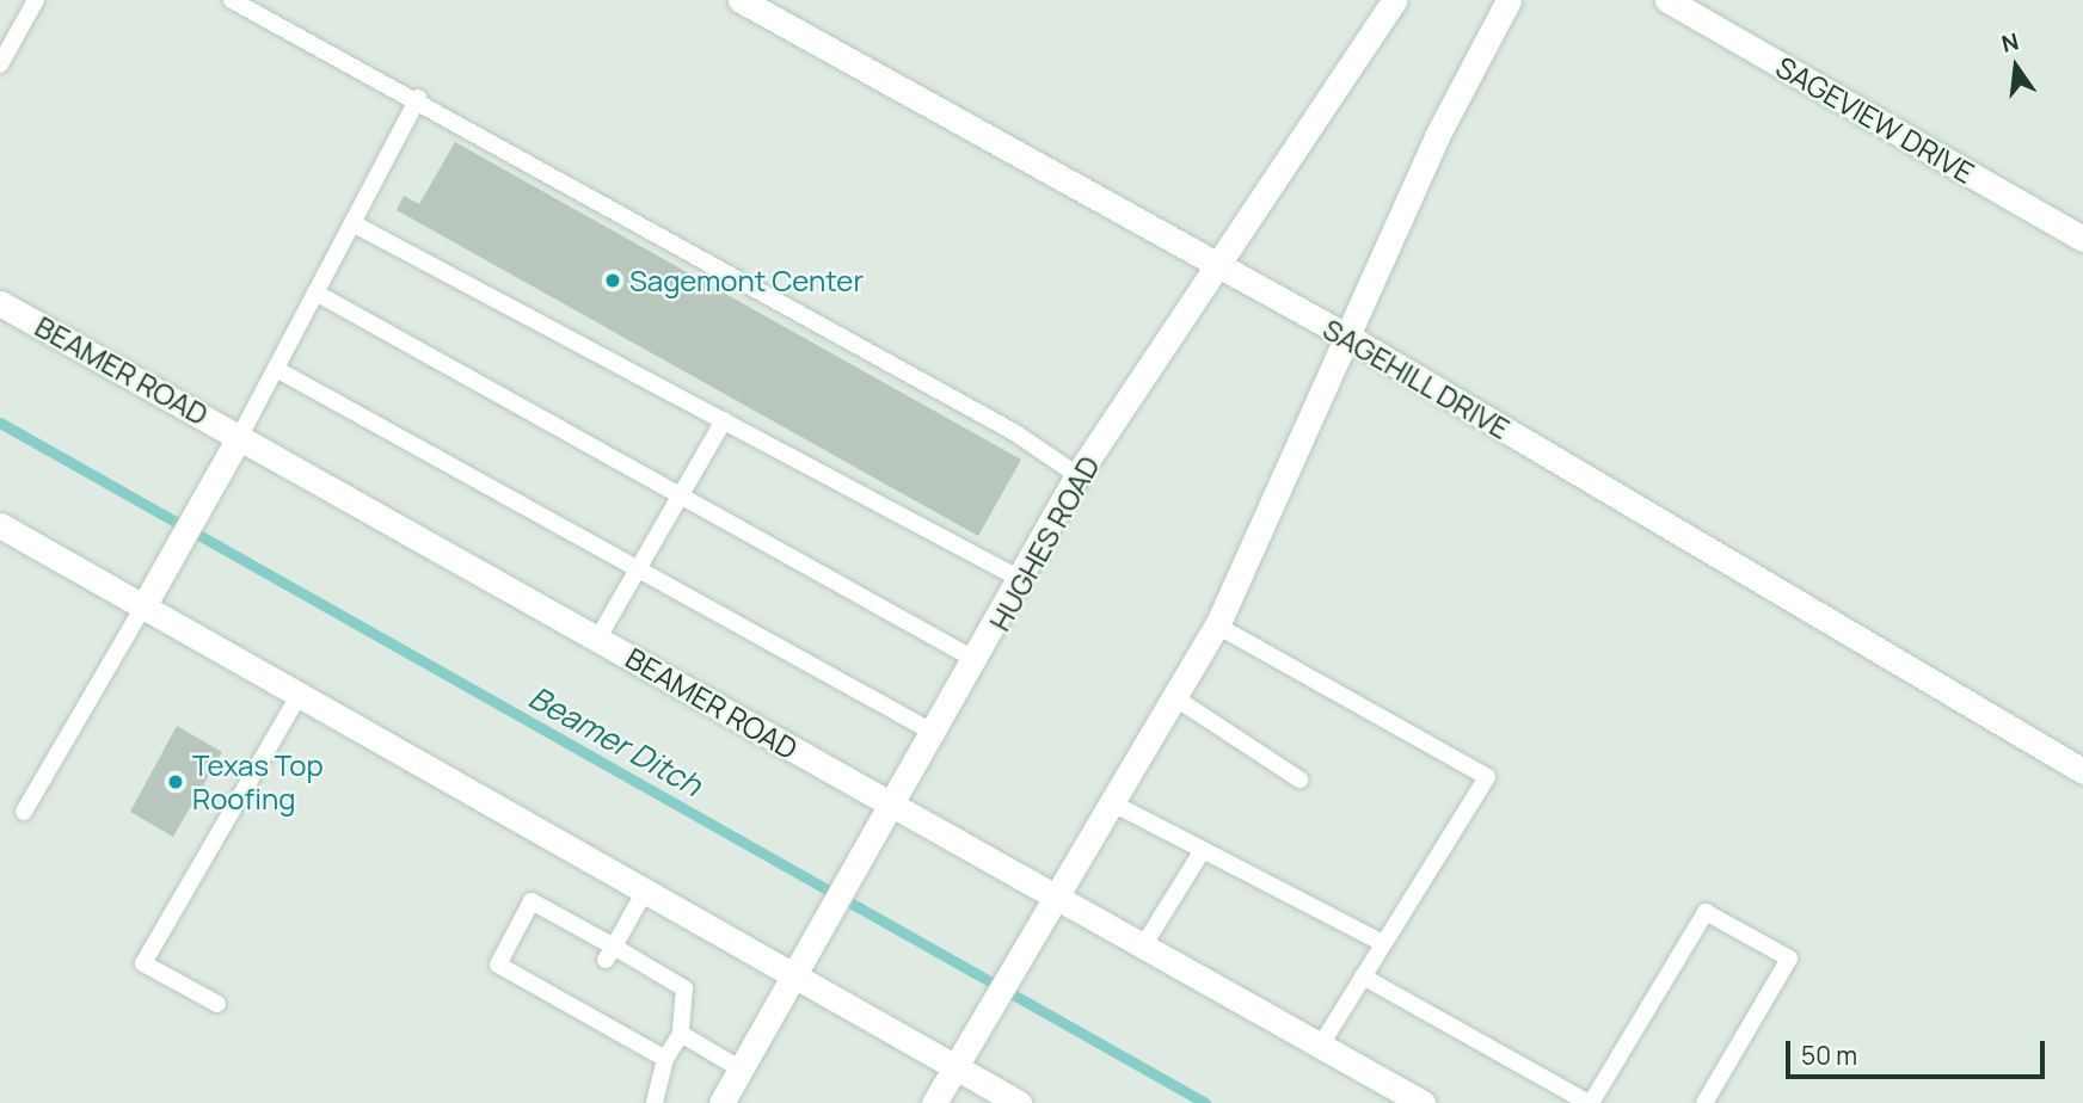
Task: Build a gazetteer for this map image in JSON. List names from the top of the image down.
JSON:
{
  "streets": {
    "main road": [
      "SAGEVIEW DRIVE",
      "BEAMER ROAD",
      "SAGEHILL DRIVE",
      "HUGHES ROAD"
    ]
  },
  "crossings": [
    ["BEAMER ROAD", "HUGHES ROAD"],
    ["SAGEHILL DRIVE", "HUGHES ROAD"]
  ],
  "water": ["Beamer Ditch"],
  "places": ["Sagemont Center", "Texas Top Roofing"],
  "scale_bar": "50 m",
  "north": "top"
}
